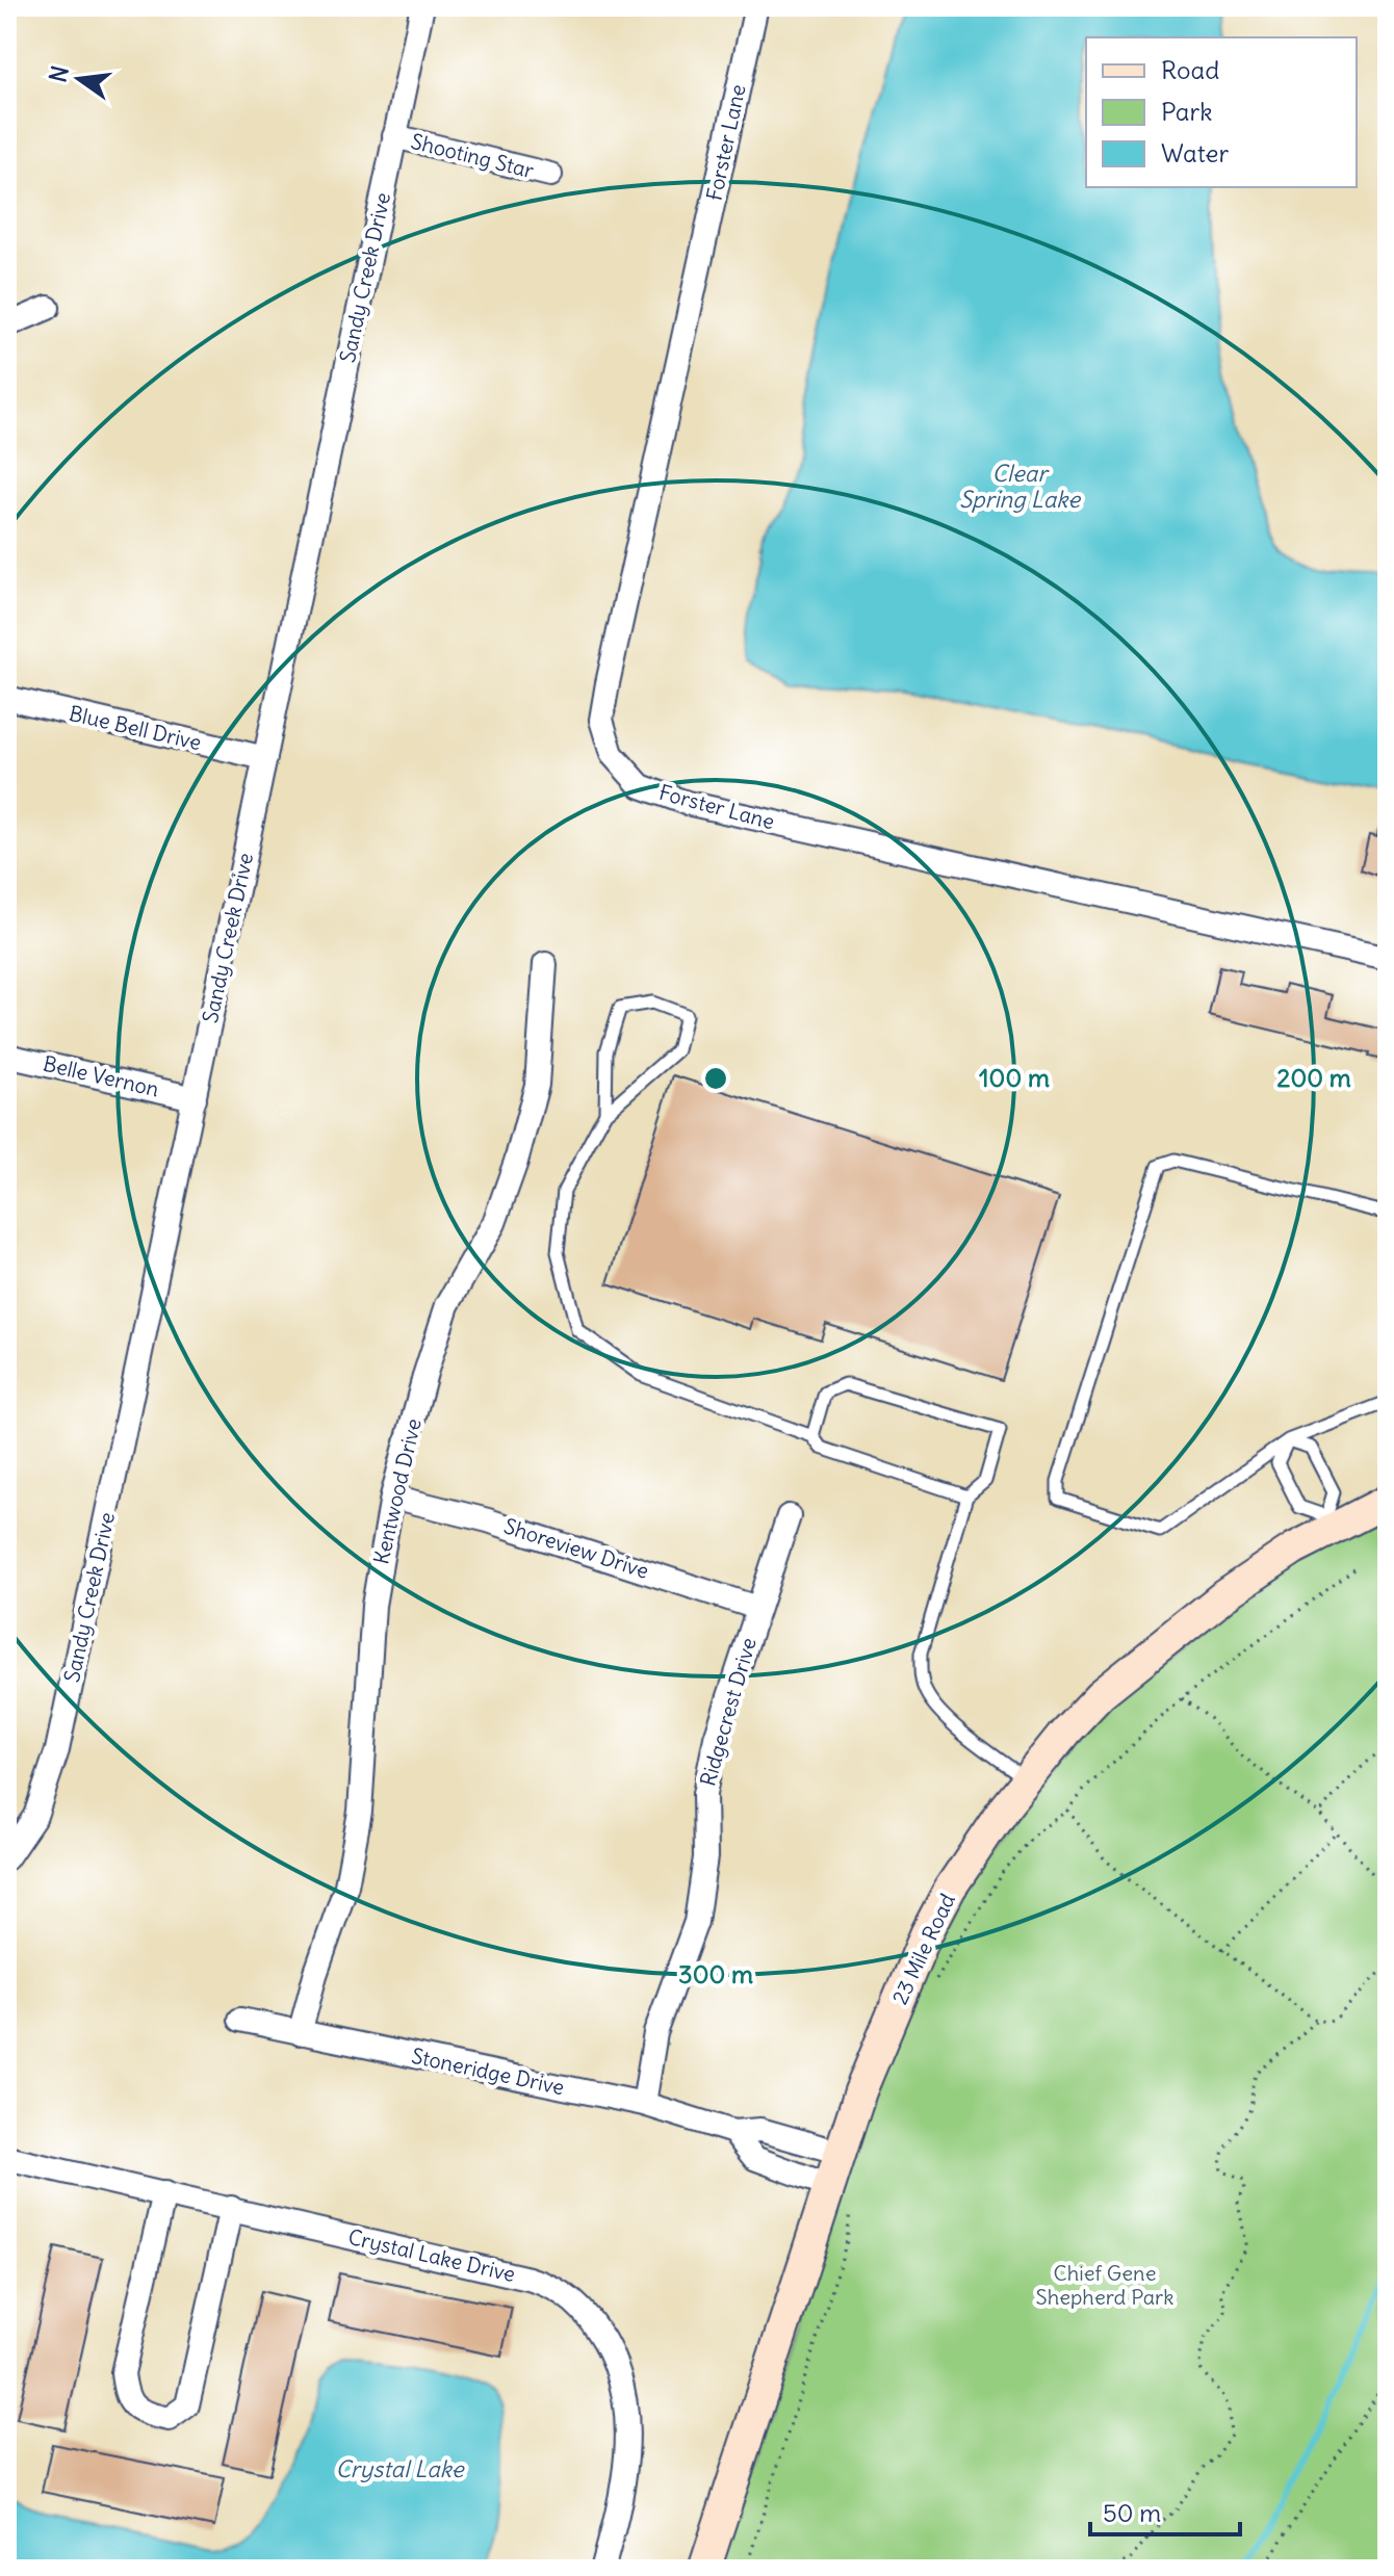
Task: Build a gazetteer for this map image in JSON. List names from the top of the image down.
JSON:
{
  "streets": {
    "main road": ["23 Mile Road"],
    "street": [
      "Forster Lane",
      "Shooting Star",
      "Sandy Creek Drive",
      "Blue Bell Drive",
      "Belle Vernon",
      "Kentwood Drive",
      "Shoreview Drive",
      "Ridgecrest Drive",
      "Stoneridge Drive",
      "Crystal Lake Drive"
    ]
  },
  "crossings": [
    ["Shooting Star", "Sandy Creek Drive"],
    ["Sandy Creek Drive", "Blue Bell Drive"],
    ["Sandy Creek Drive", "Belle Vernon"],
    ["Kentwood Drive", "Shoreview Drive"],
    ["Kentwood Drive", "Stoneridge Drive"],
    ["Shoreview Drive", "Ridgecrest Drive"],
    ["Ridgecrest Drive", "Stoneridge Drive"],
    ["23 Mile Road", "Stoneridge Drive"]
  ],
  "water": ["Clear Spring Lake", "Crystal Lake"],
  "parks": ["Chief Gene Shepherd Park"],
  "legend": ["Road", "Park", "Water"],
  "scale_bar": "50 m",
  "north": "left",
  "rings": ["100 m", "200 m", "300 m"]
}
